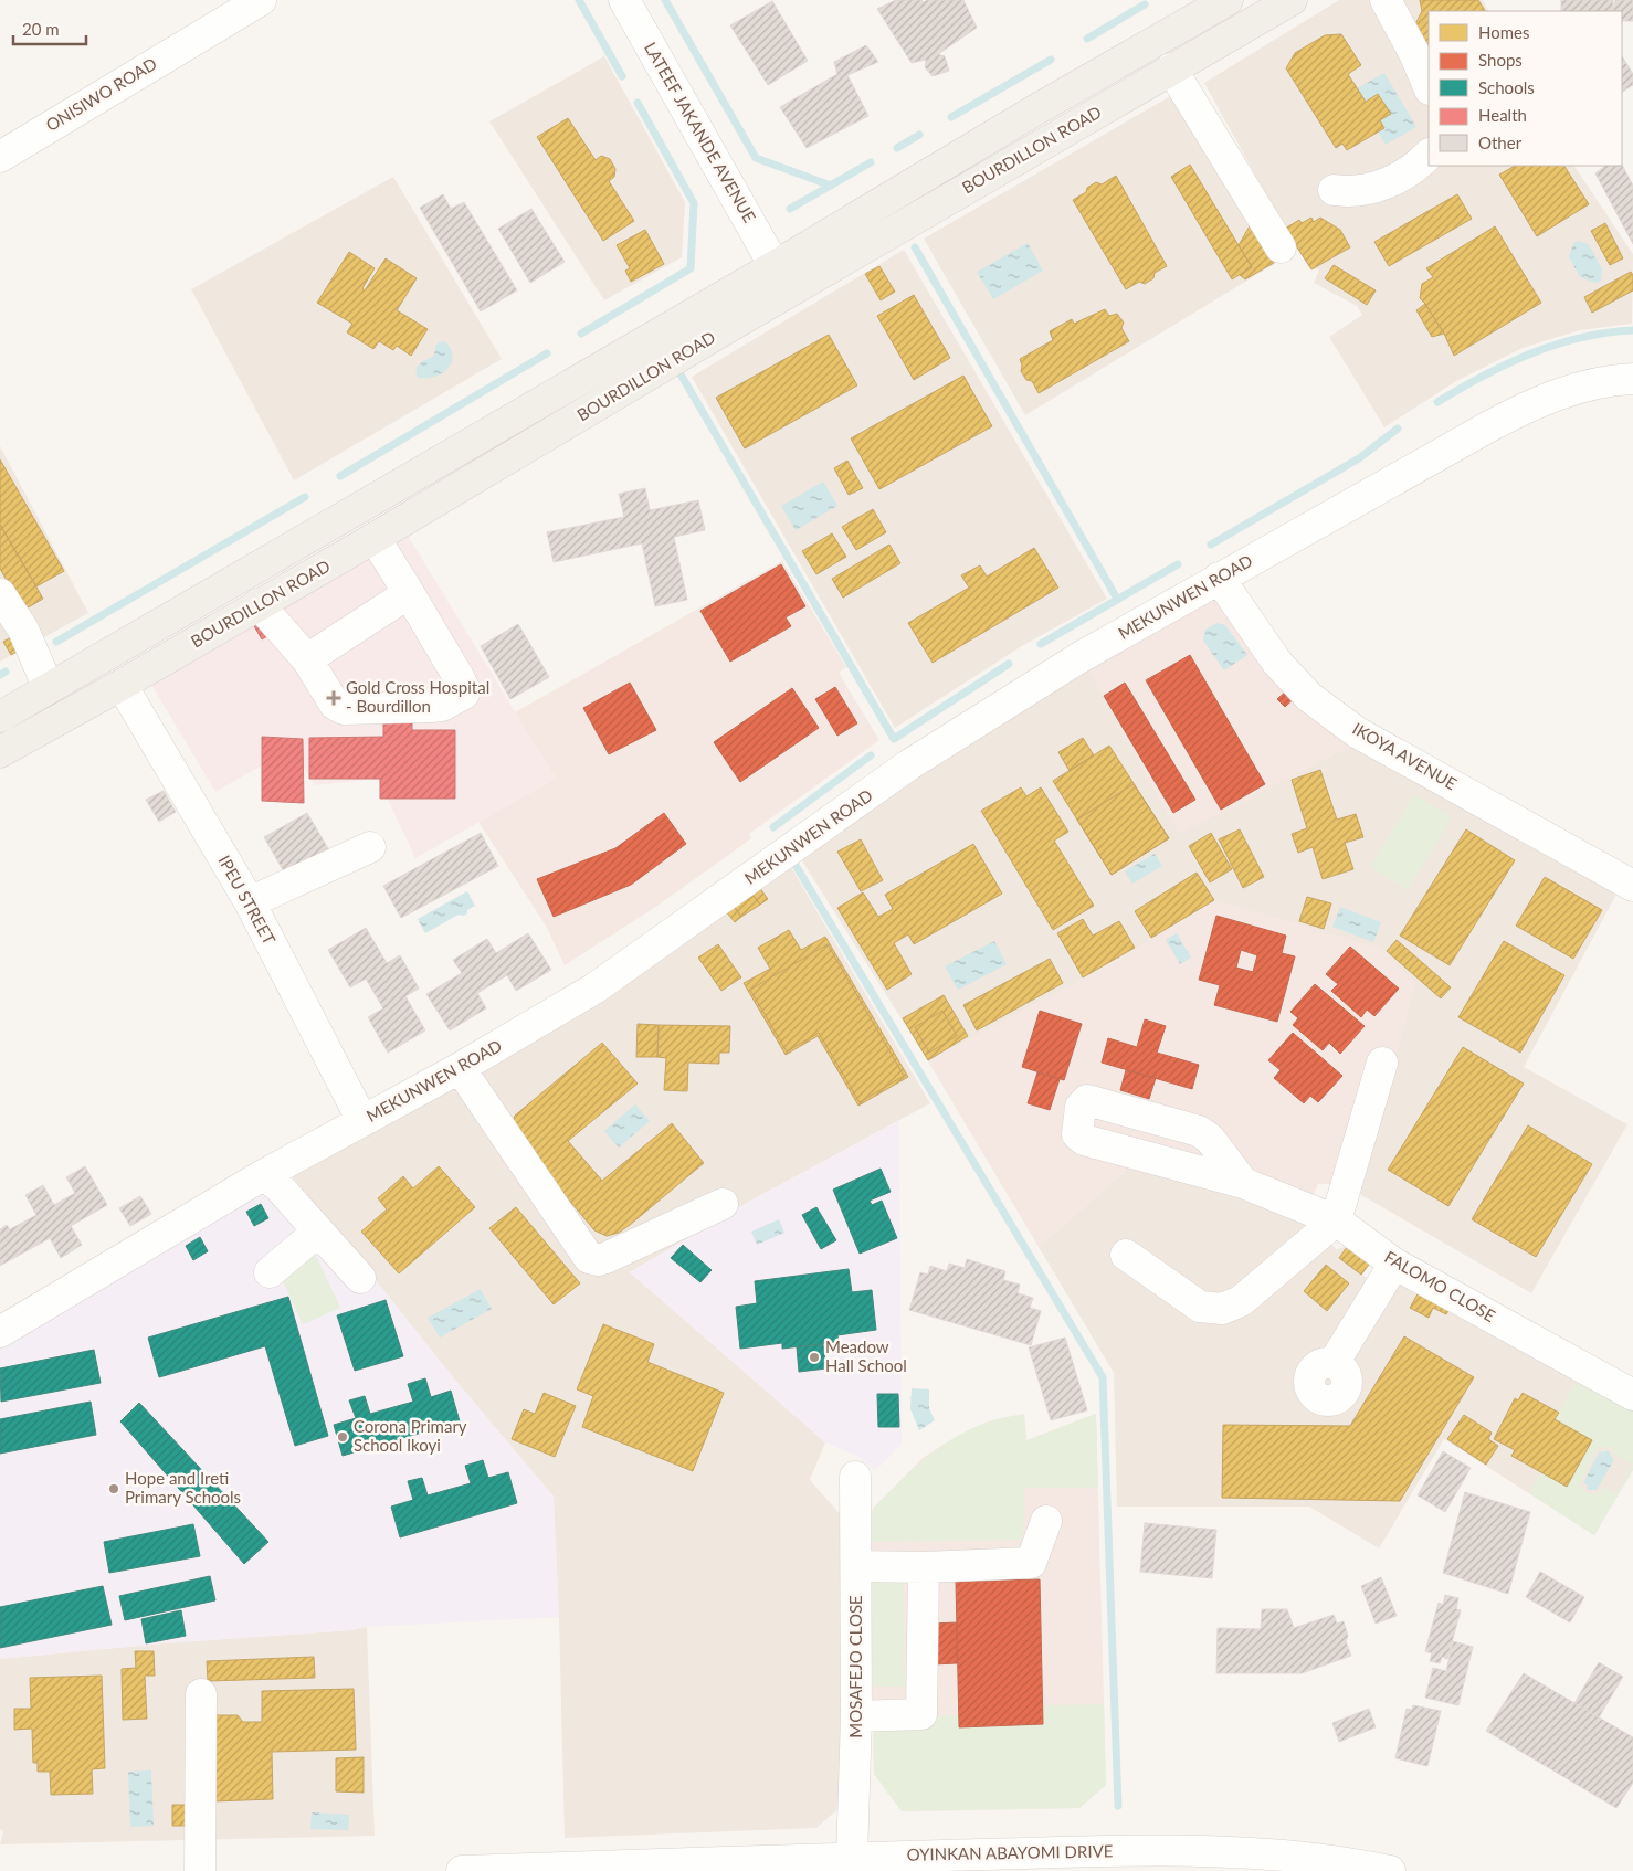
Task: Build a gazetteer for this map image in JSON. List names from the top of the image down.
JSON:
{
  "streets": {
    "main road": ["BOURDILLON ROAD"],
    "street": [
      "ONISIWO ROAD",
      "LATEEF JAKANDE AVENUE",
      "MEKUNWEN ROAD",
      "IKOYA AVENUE",
      "IPEU STREET",
      "FALOMO CLOSE",
      "MOSAFEJO CLOSE",
      "OYINKAN ABAYOMI DRIVE"
    ]
  },
  "crossings": [
    ["LATEEF JAKANDE AVENUE", "BOURDILLON ROAD"],
    ["BOURDILLON ROAD", "IPEU STREET"],
    ["MEKUNWEN ROAD", "IKOYA AVENUE"],
    ["MEKUNWEN ROAD", "IPEU STREET"],
    ["MOSAFEJO CLOSE", "OYINKAN ABAYOMI DRIVE"]
  ],
  "places": {
    "health": ["Gold Cross Hospital - Bourdillon"],
    "other": ["Meadow Hall School", "Corona Primary School Ikoyi", "Hope and Ireti Primary Schools"]
  },
  "legend": [
    "Homes",
    "Shops",
    "Schools",
    "Health",
    "Other"
  ],
  "scale_bar": "20 m"
}
